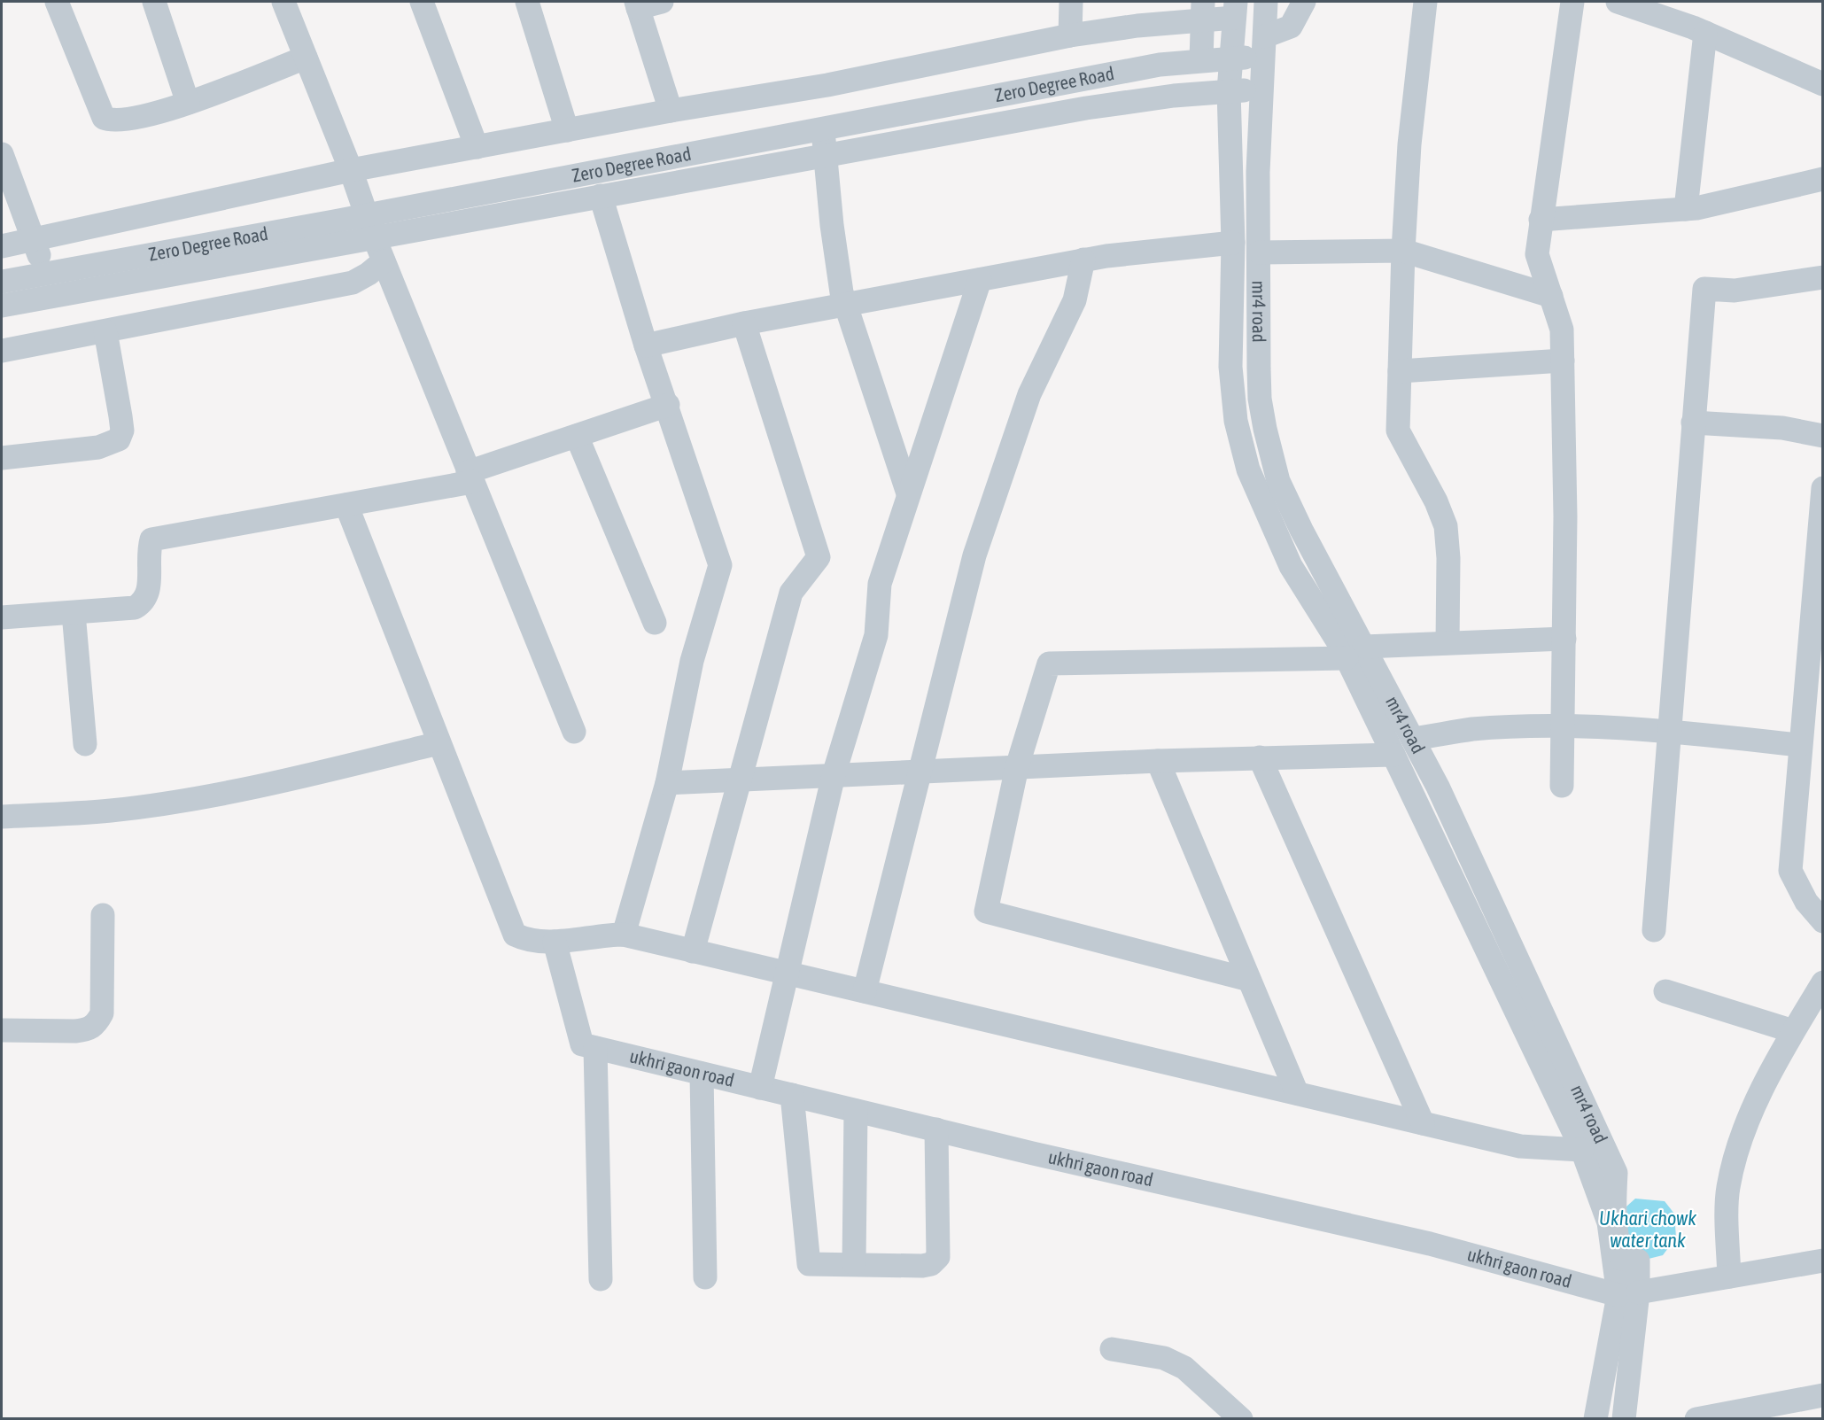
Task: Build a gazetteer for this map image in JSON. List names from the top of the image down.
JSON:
{
  "streets": {
    "street": ["Zero Degree Road", "mr4 road", "ukhri gaon road"]
  },
  "crossings": [
    ["Zero Degree Road", "mr4 road"],
    ["mr4 road", "ukhri gaon road"]
  ],
  "water": ["Ukhari chowk water tank"]
}
